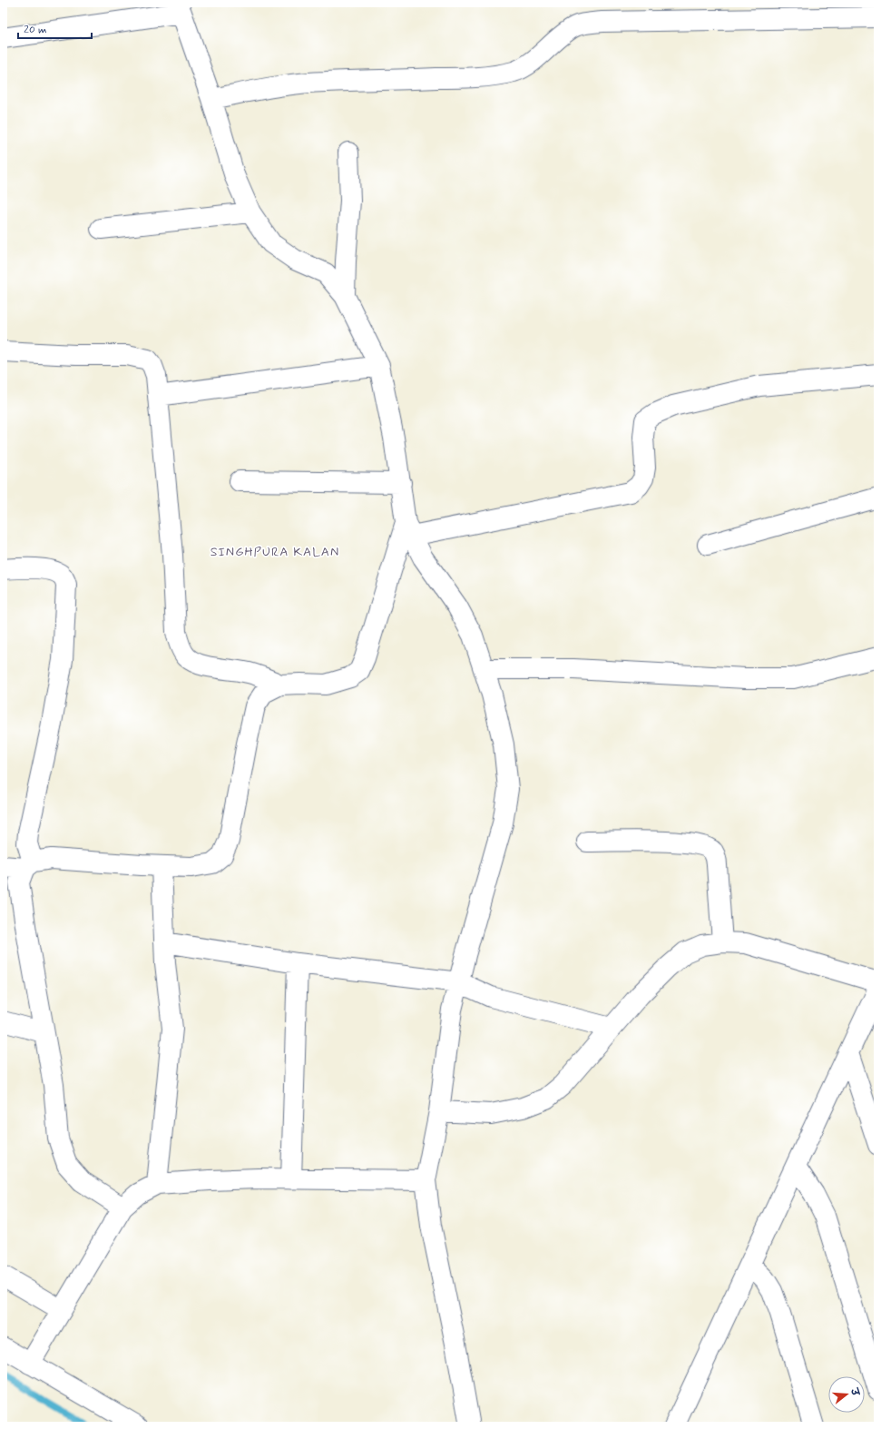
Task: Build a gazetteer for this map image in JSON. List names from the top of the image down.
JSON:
{
  "districts": ["SINGHPURA KALAN"],
  "scale_bar": "20 m",
  "north": "right"
}
